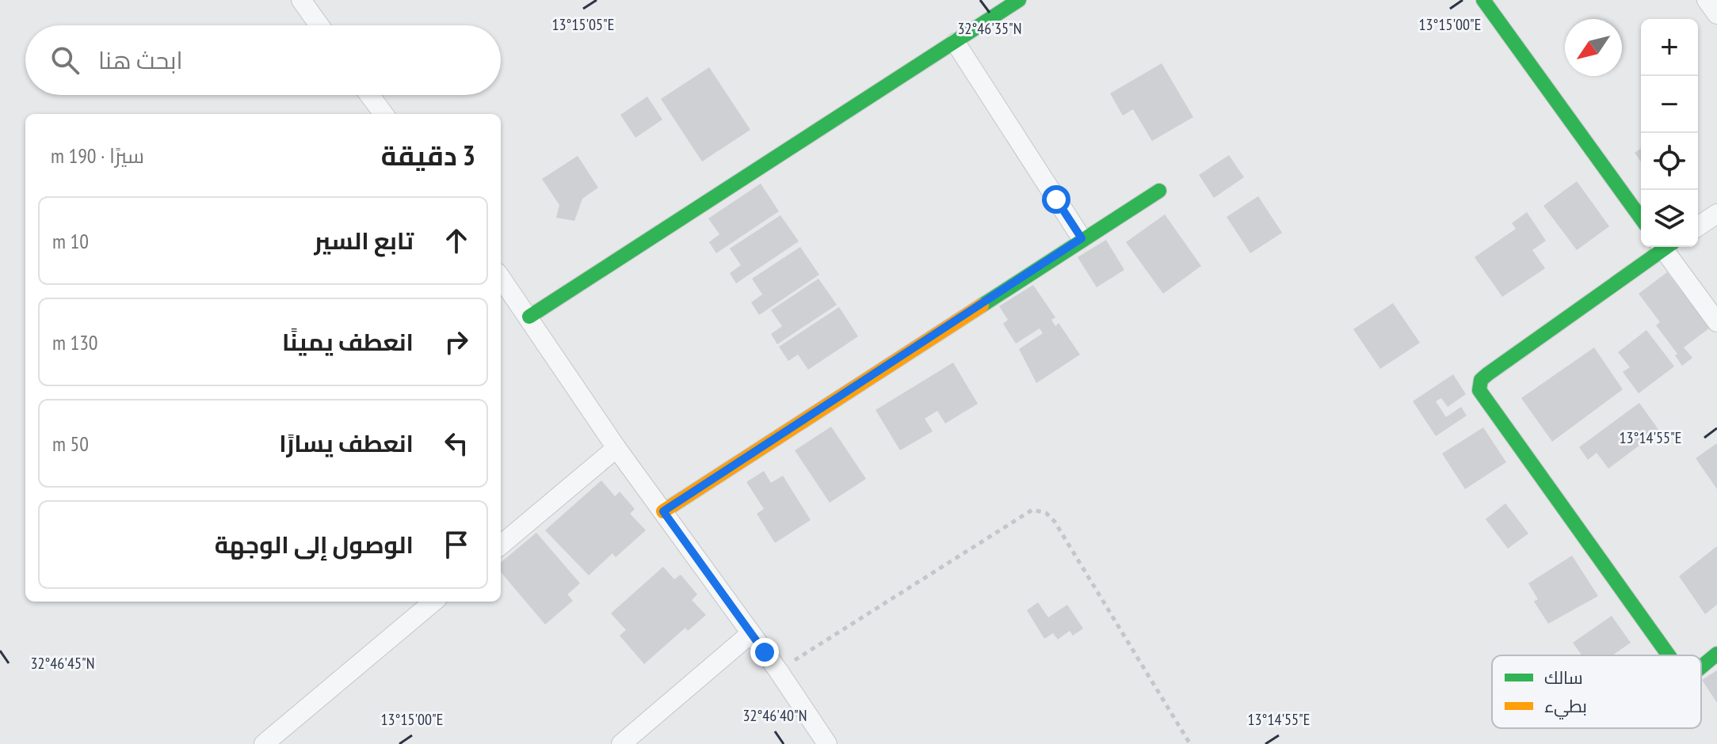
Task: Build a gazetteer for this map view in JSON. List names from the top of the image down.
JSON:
{
  "legend": ["سالك", "بطيء"],
  "north": "bottom left",
  "page": {
    "map_buttons": ["+", "−"],
    "search": "ابحث هنا",
    "heading": ["3 دقيقة", "سيرًا · 190 m"],
    "list": [
      ["تابع السير", "10 m"],
      ["انعطف يمينًا", "130 m"],
      ["انعطف يسارًا", "50 m"],
      "الوصول إلى الوجهة"
    ]
  },
  "coordinates": [
    "13°15'05\"E",
    "13°15'00\"E",
    "32°46'35\"N",
    "13°14'55\"E",
    "32°46'45\"N",
    "32°46'40\"N"
  ]
}
